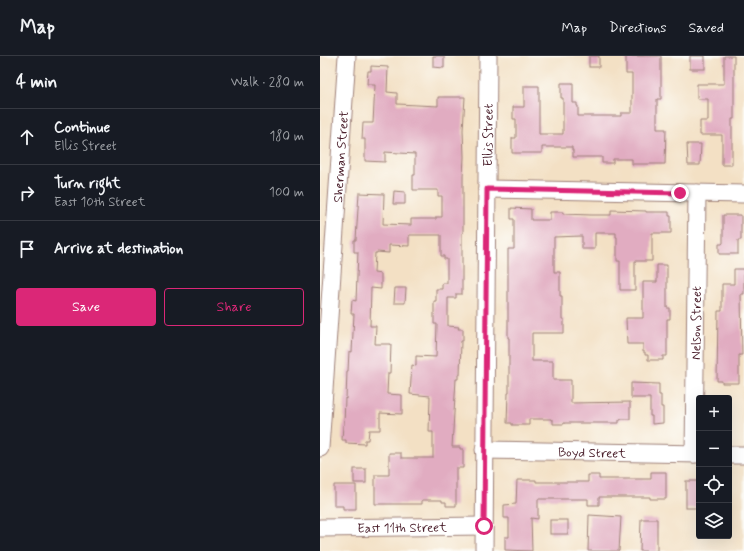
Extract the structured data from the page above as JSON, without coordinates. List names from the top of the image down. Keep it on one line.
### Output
{"streets":{"street":["Ellis Street","Sherman Street","Nelson Street","Boyd Street","East 11th Street"]},"crossings":[["Ellis Street","Boyd Street"],["Ellis Street","East 11th Street"]],"page":{"header":"Map","nav":["Map","Directions","Saved"],"heading":["4 min","Walk · 280 m"],"list":[["Continue","Ellis Street","180 m"],["Turn right","East 10th Street","100 m"],"Arrive at destination"],"buttons":["Save","Share"],"map_buttons":["+","−"]}}
